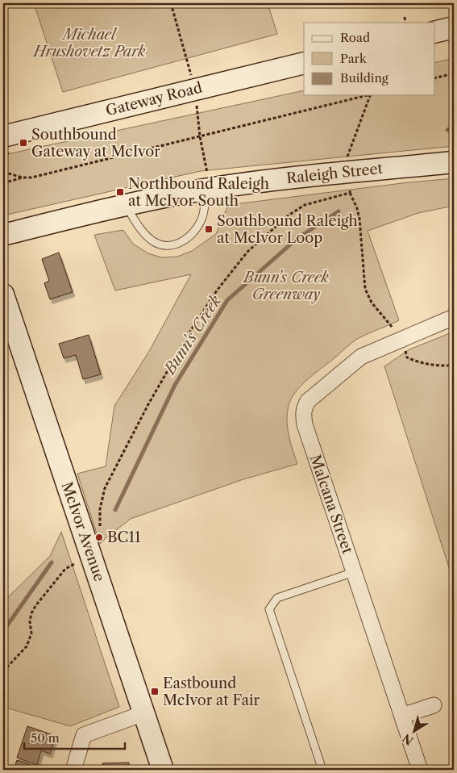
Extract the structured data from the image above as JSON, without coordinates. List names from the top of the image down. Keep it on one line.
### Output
{"streets":{"street":["Gateway Road","Raleigh Street","Malcana Street","McIvor Avenue"]},"water":["Bunn's Creek"],"parks":["Michael Hrushovetz Park","Bunn's Creek Greenway"],"places":{"transit":["Southbound Gateway at McIvor","Northbound Raleigh at McIvor South","Southbound Raleigh at McIvor Loop","Eastbound McIvor at Fair"],"other":["BC11"]},"legend":["Road","Park","Building"],"scale_bar":"50 m","north":"bottom left"}
